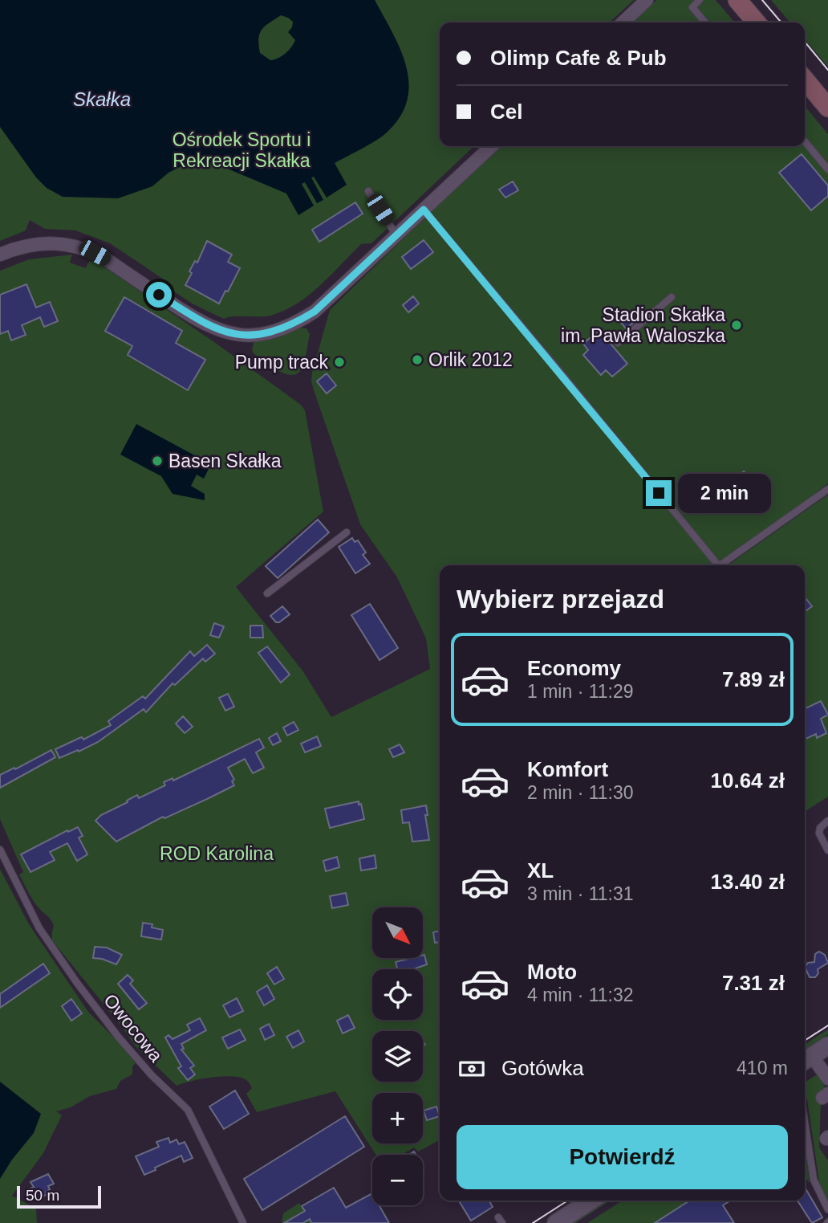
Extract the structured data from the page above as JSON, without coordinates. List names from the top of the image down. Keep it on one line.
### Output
{"streets":{"lane":["Owocowa"]},"water":["Skałka"],"parks":["Ośrodek Sportu i Rekreacji Skałka","ROD Karolina"],"places":["Stadion Skałka im. Pawła Waloszka","Orlik 2012","Pump track","Basen Skałka"],"scale_bar":"50 m","north":"bottom right","page":{"banner":["Olimp Cafe & Pub","Cel"],"bubble":"2 min","heading":"Wybierz przejazd","list":[{"name":"Economy","note":"1 min · 11:29","value":"7.89 zł"},{"name":"Komfort","note":"2 min · 11:30","value":"10.64 zł"},{"name":"XL","note":"3 min · 11:31","value":"13.40 zł"},{"name":"Moto","note":"4 min · 11:32","value":"7.31 zł"}],"map_buttons":["+","−"],"pay":["Gotówka","410 m"],"buttons":"Potwierdź","scale":"50 m"}}
